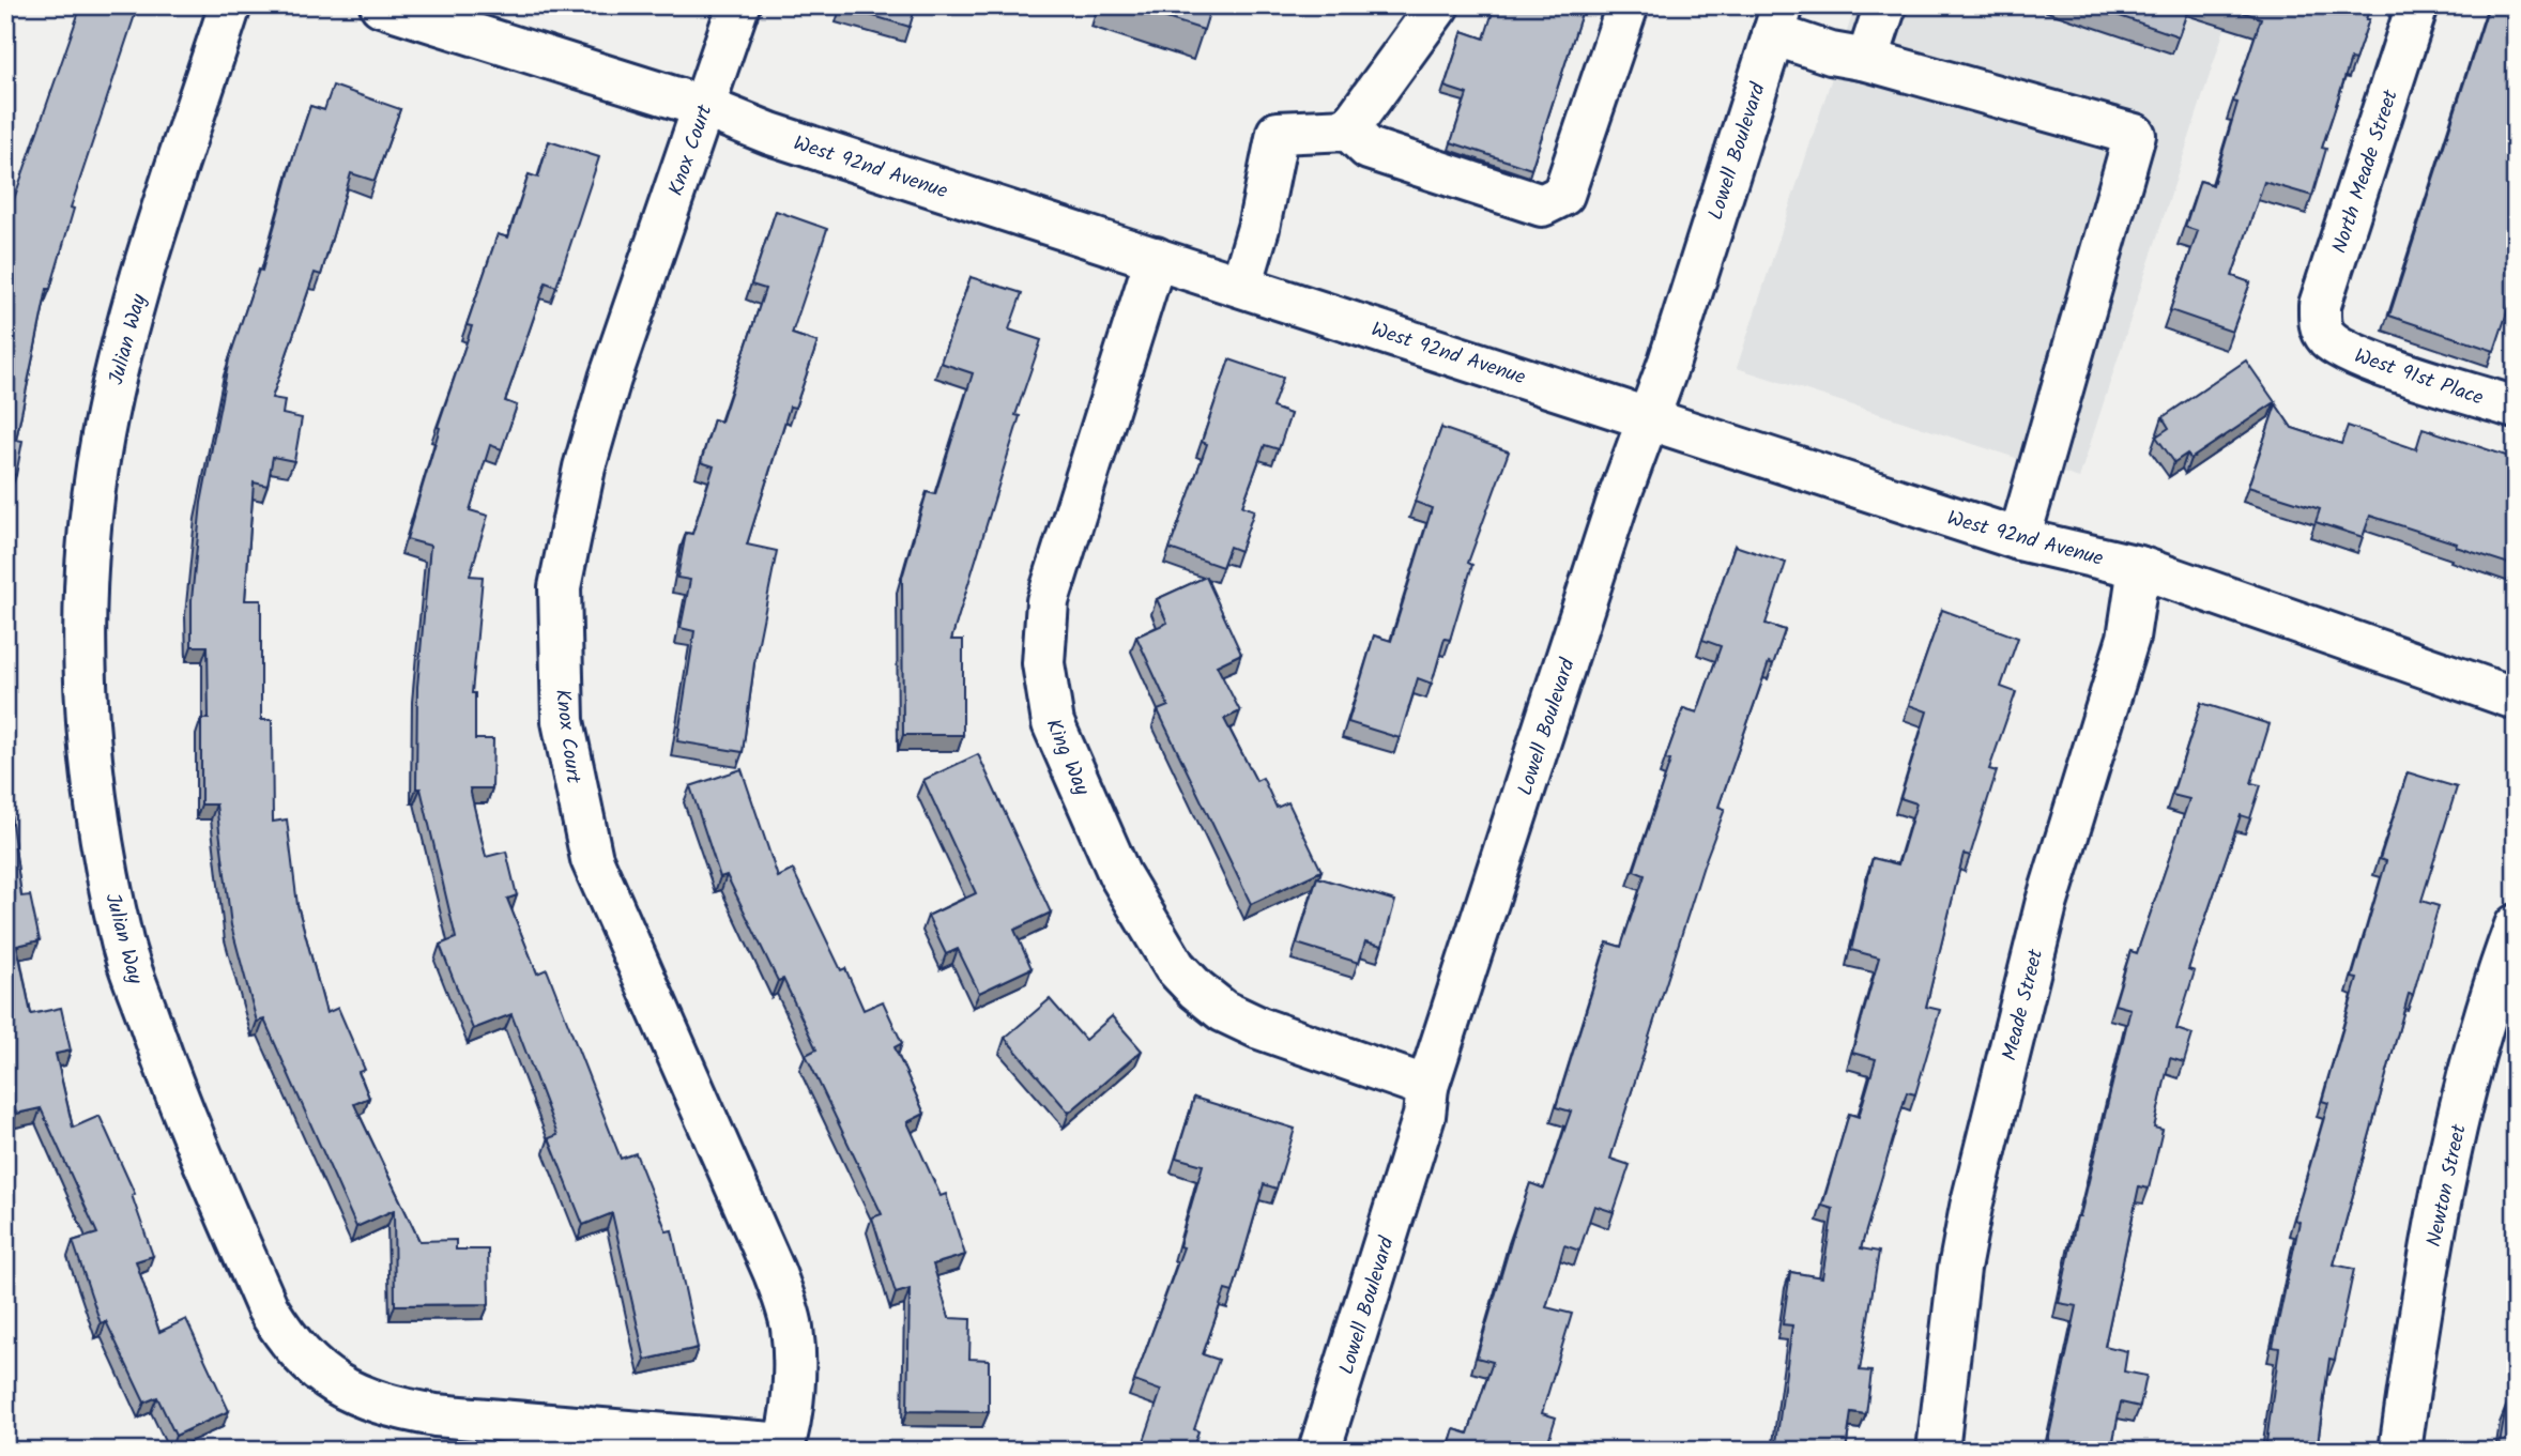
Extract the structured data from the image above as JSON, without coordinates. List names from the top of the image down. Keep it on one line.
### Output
{"streets":{"street":["Knox Court","Lowell Boulevard","West 92nd Avenue","North Meade Street","Julian Way","West 91st Place","King Way","Meade Street","Newton Street"]},"crossings":[["Knox Court","West 92nd Avenue"],["Knox Court","Julian Way"],["Lowell Boulevard","West 92nd Avenue"],["Lowell Boulevard","King Way"],["West 92nd Avenue","King Way"],["West 92nd Avenue","Meade Street"],["North Meade Street","West 91st Place"]]}
